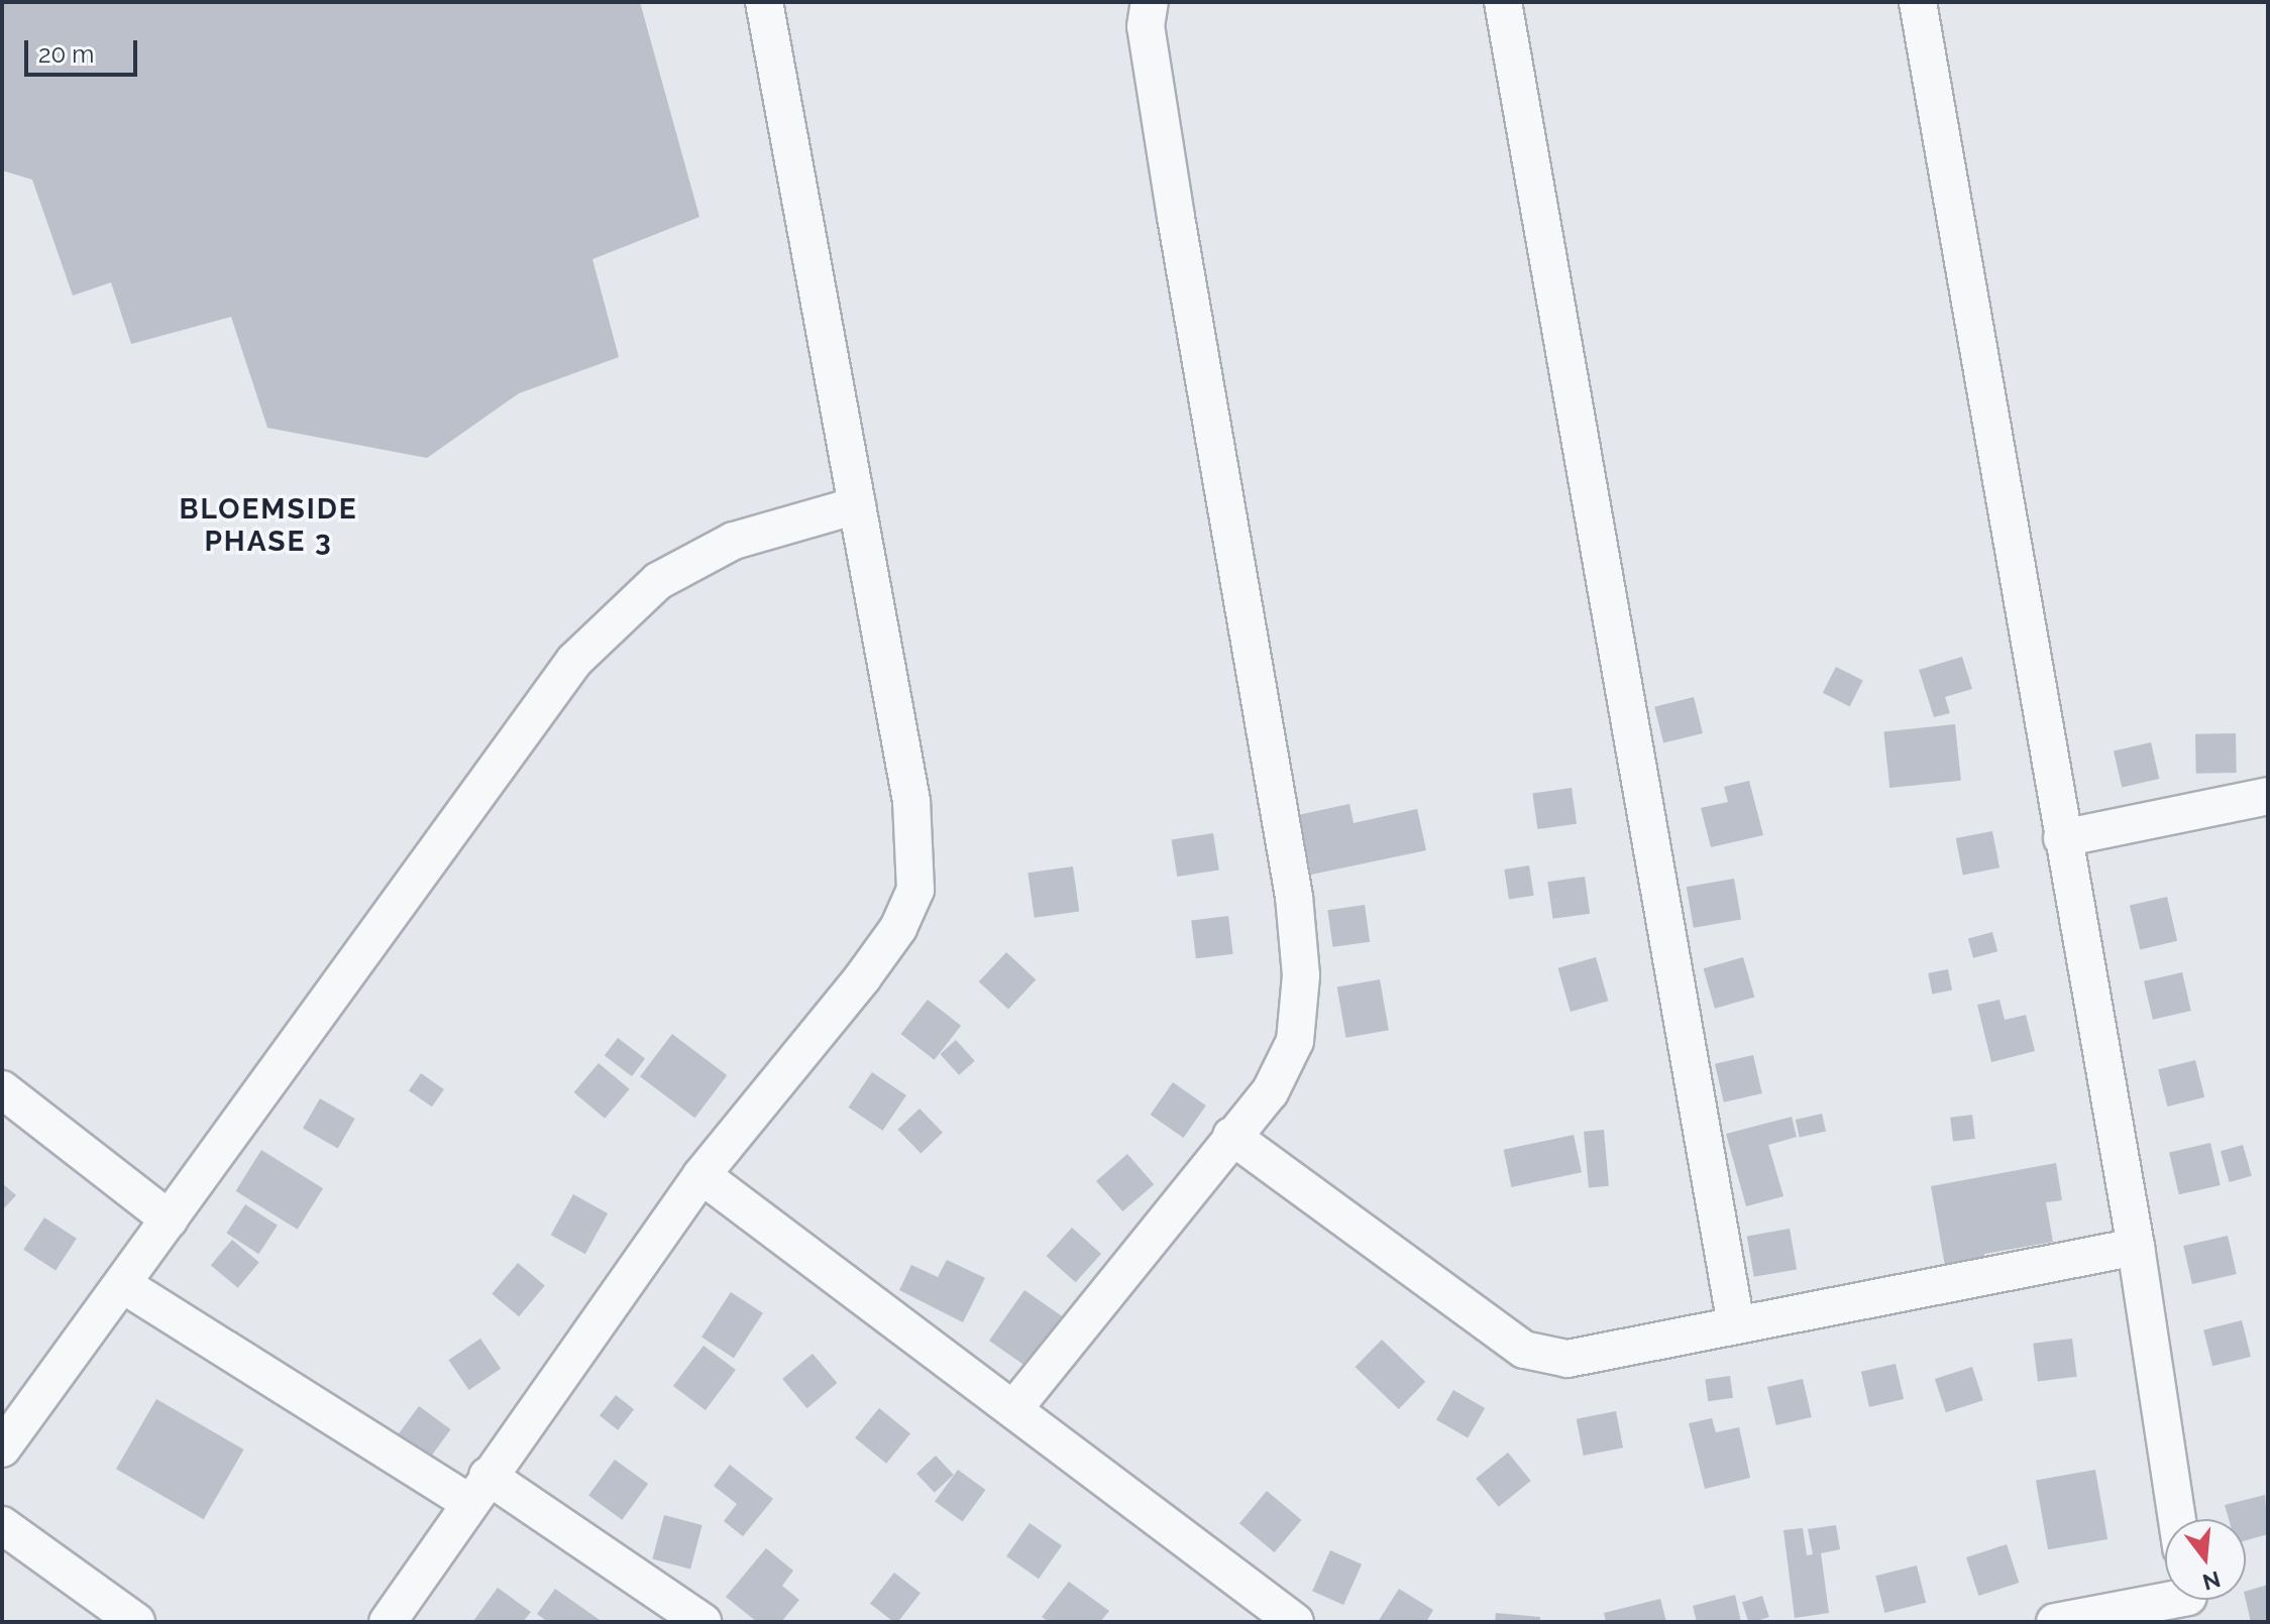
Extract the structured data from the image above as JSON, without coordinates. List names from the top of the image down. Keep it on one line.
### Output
{"districts":["BLOEMSIDE PHASE 3"],"scale_bar":"20 m","north":"bottom"}
